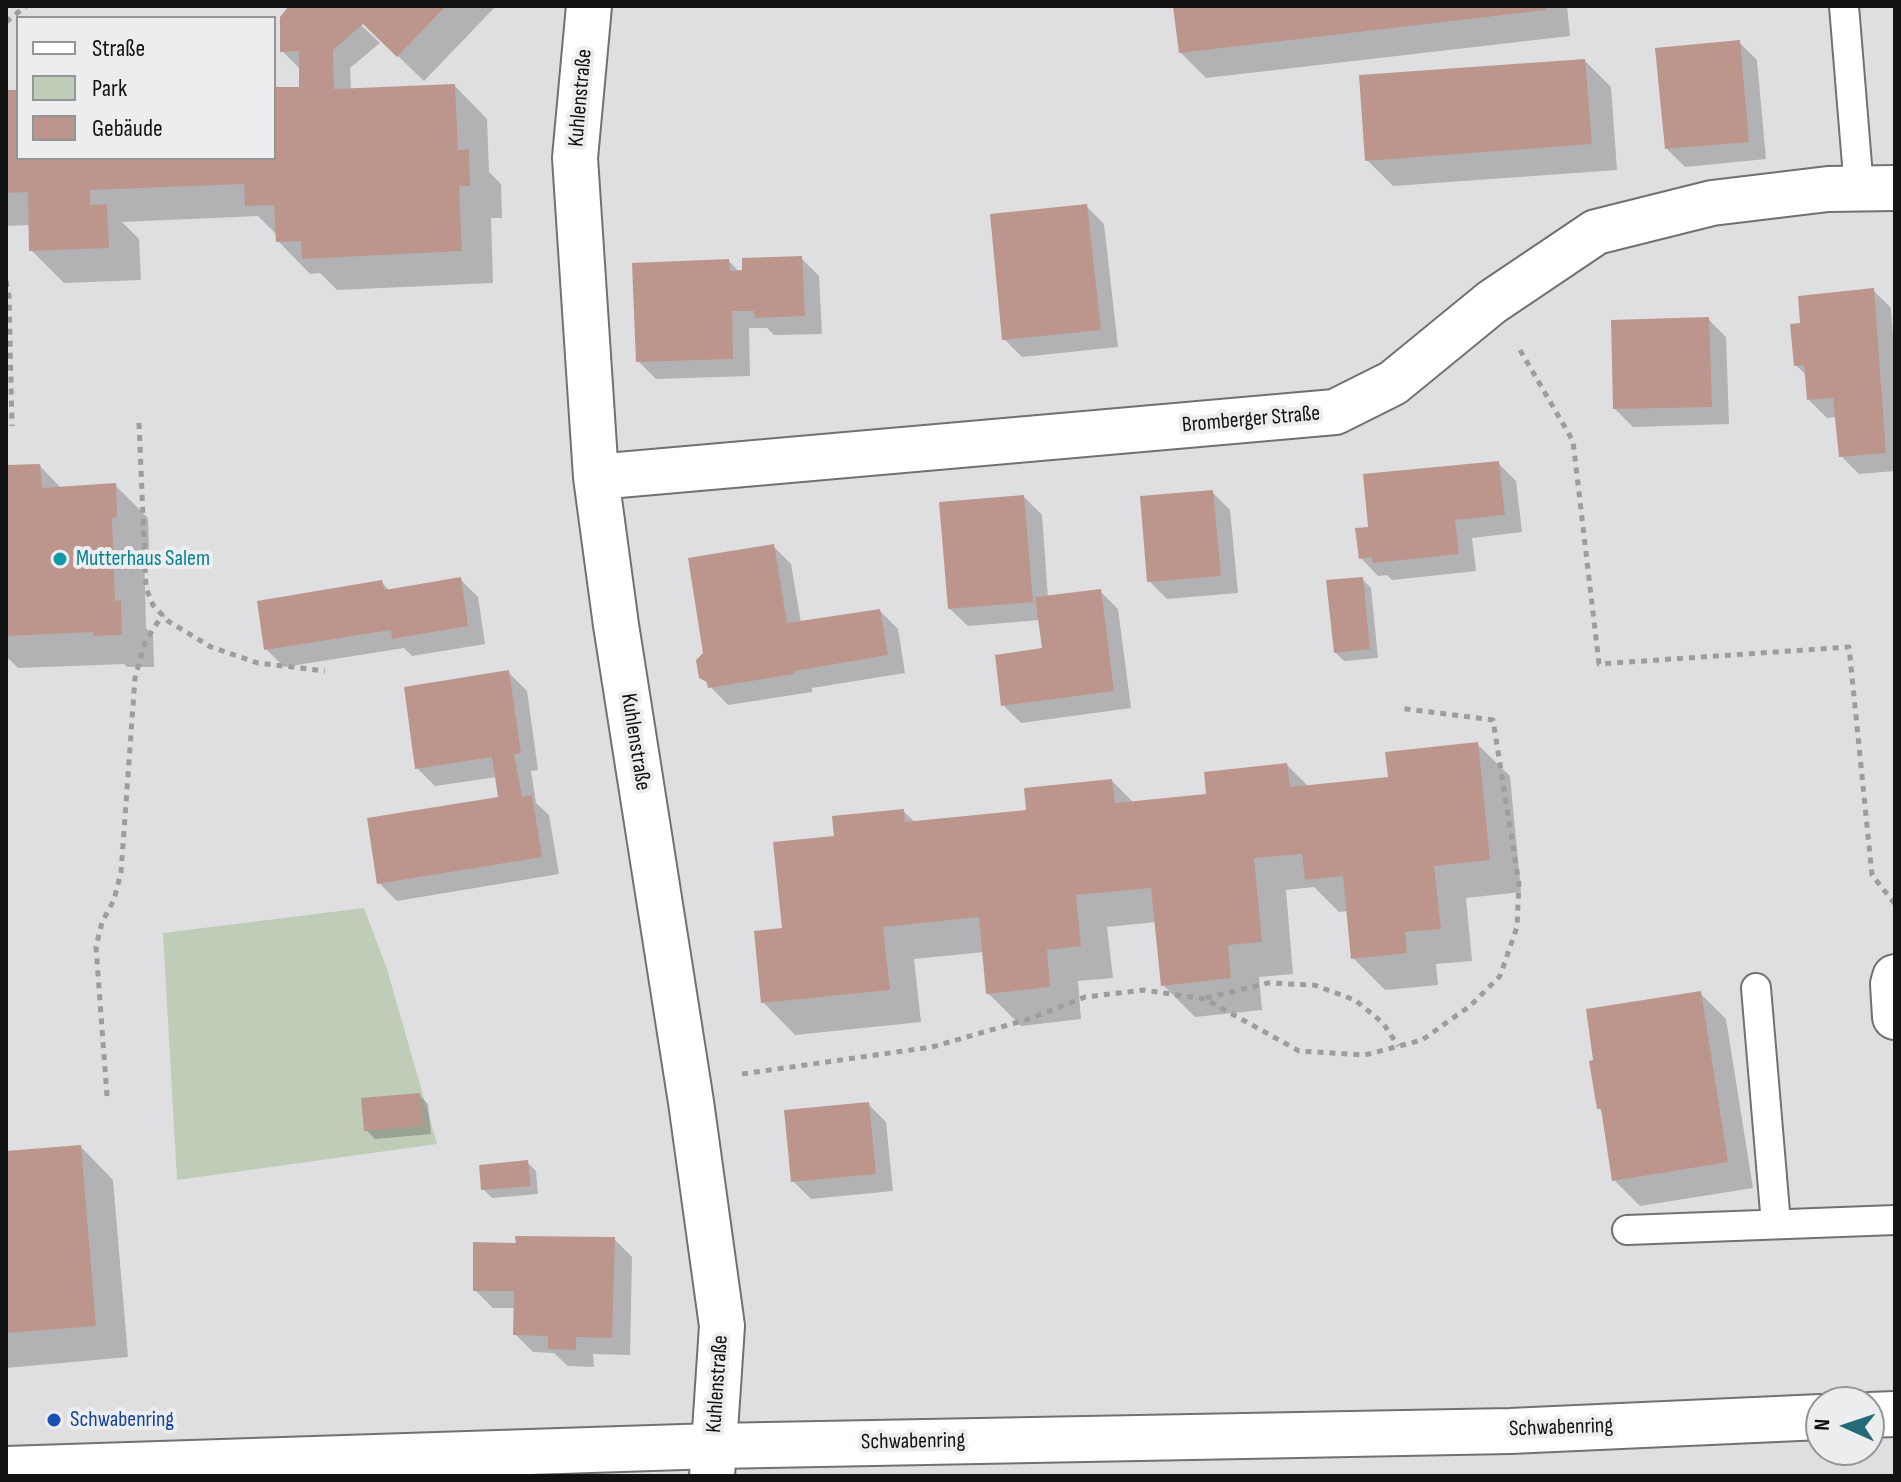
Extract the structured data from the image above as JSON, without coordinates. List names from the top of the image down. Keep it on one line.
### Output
{"streets":{"street":["Kuhlenstraße","Bromberger Straße","Schwabenring"]},"crossings":[["Kuhlenstraße","Bromberger Straße"],["Kuhlenstraße","Schwabenring"]],"places":["Mutterhaus Salem","Schwabenring"],"legend":["Straße","Park","Gebäude"],"north":"left"}
